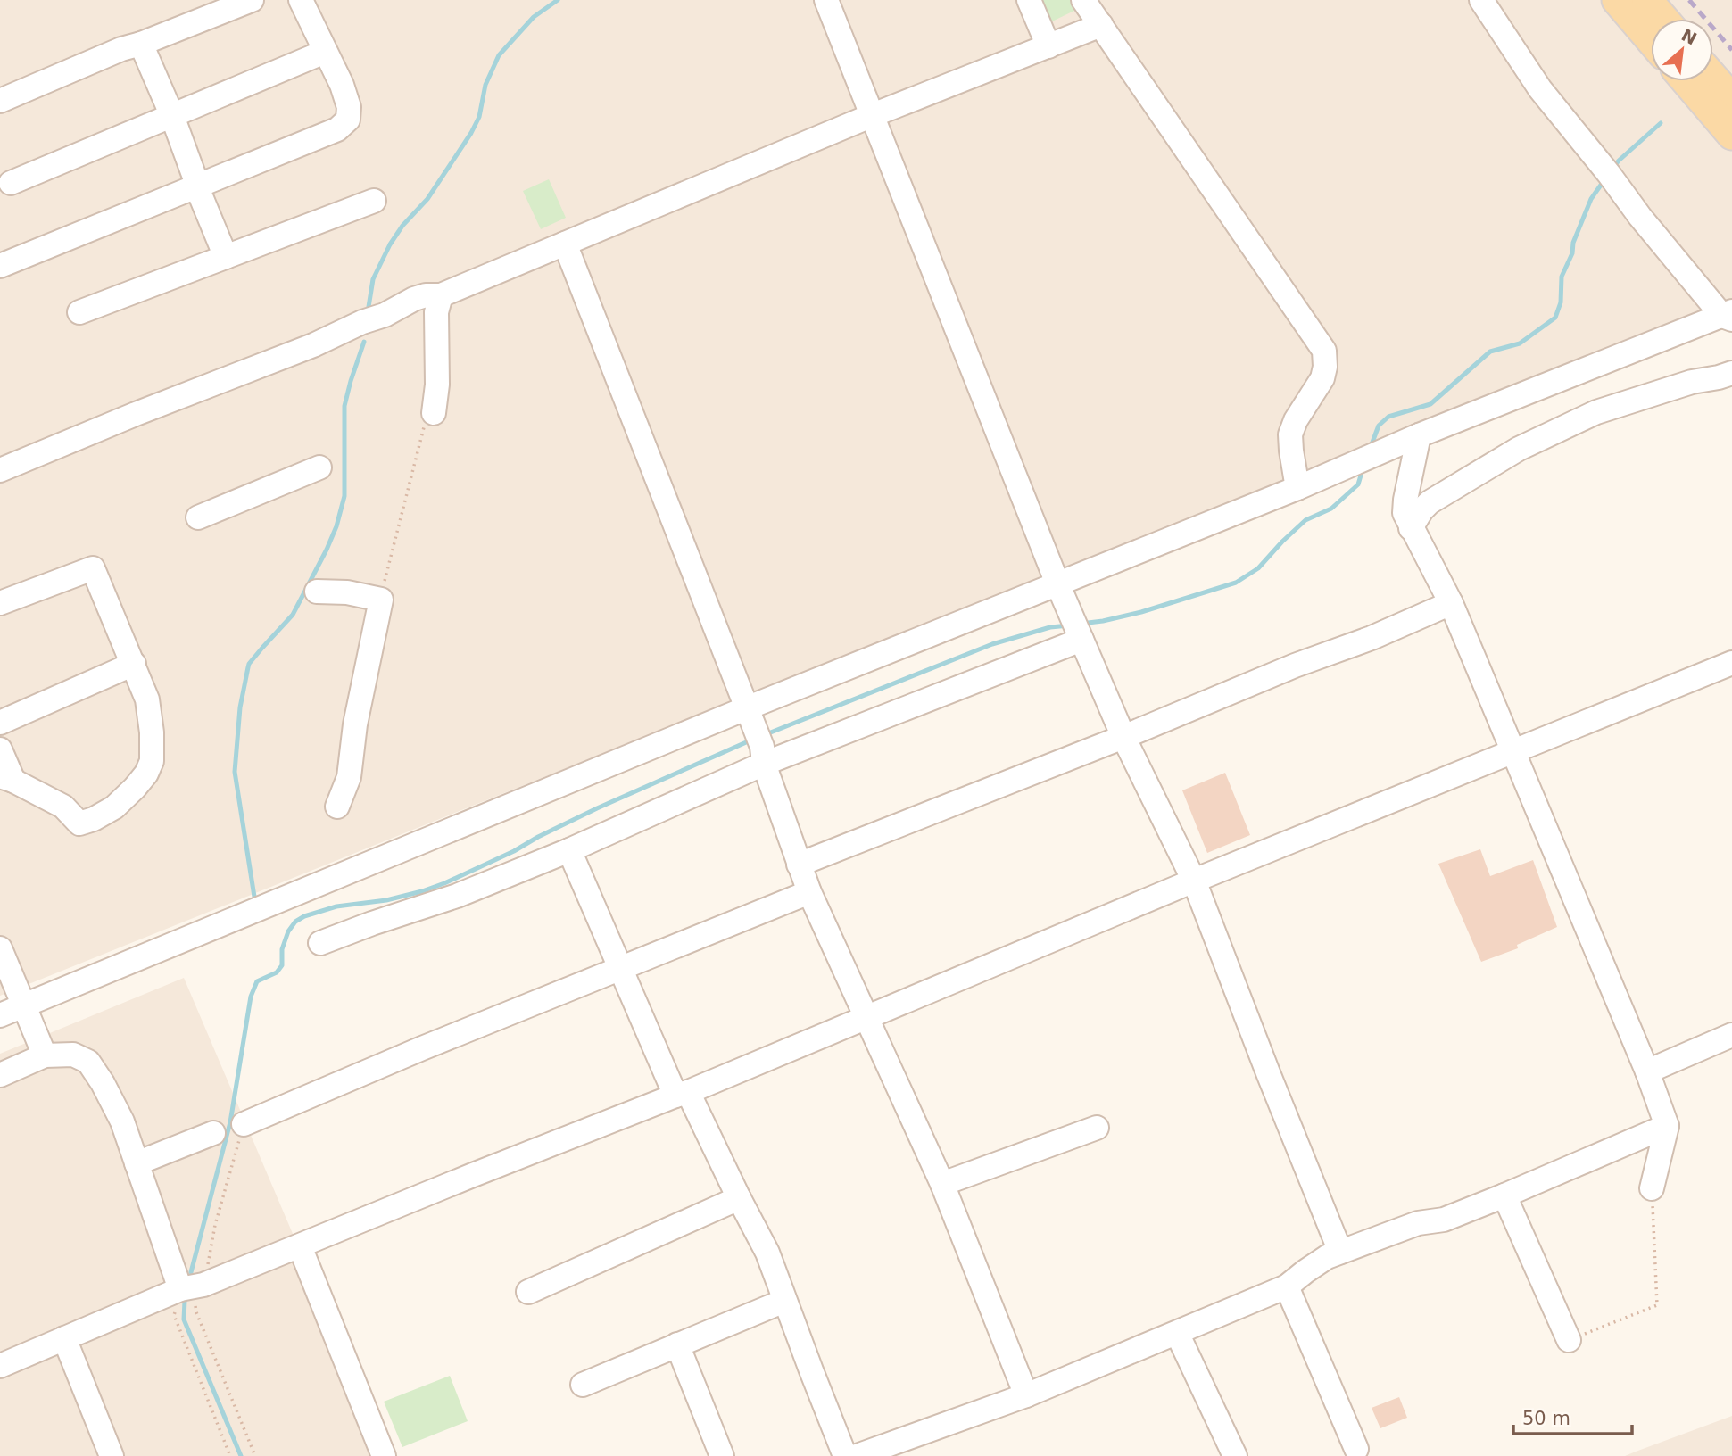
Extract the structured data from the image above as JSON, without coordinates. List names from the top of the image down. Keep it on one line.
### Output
{"scale_bar":"50 m","north":"top right"}
